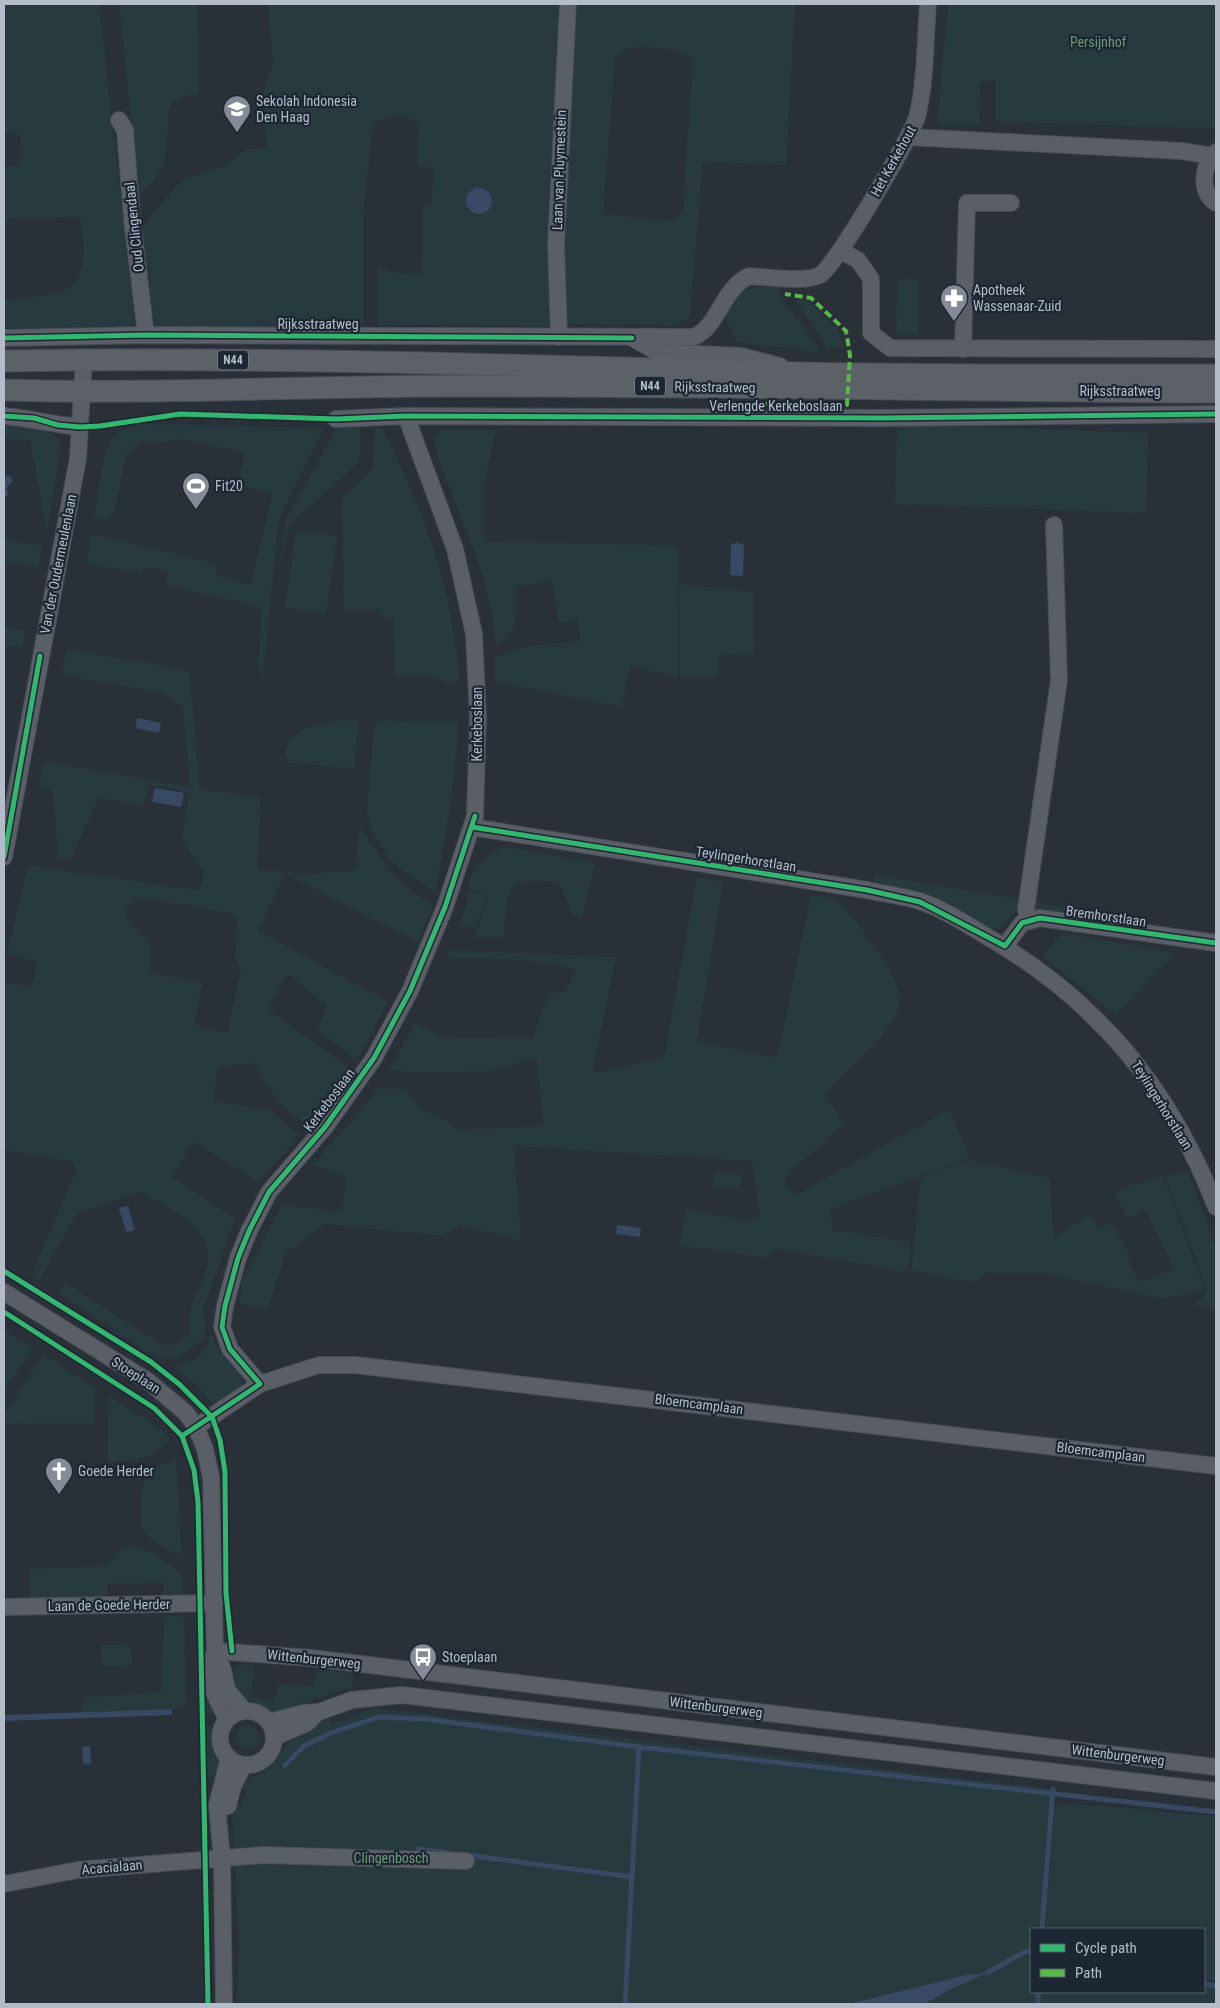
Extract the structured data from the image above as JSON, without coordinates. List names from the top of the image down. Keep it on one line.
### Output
{"streets":{"main road":["Rijksstraatweg","N44"],"street":["Het Kerkehout","Laan van Pluymestein","Oud Clingendaal","Verlengde Kerkeboslaan","Van der Oudermeulenlaan","Kerkeboslaan","Teylingerhorstlaan","Bremhorstlaan","Stoeplaan","Bloemcamplaan","Laan de Goede Herder","Wittenburgerweg","Acacialaan"]},"crossings":[["Het Kerkehout","Rijksstraatweg"],["Laan van Pluymestein","Rijksstraatweg"],["Oud Clingendaal","Rijksstraatweg"],["Rijksstraatweg","Van der Oudermeulenlaan"],["Verlengde Kerkeboslaan","Kerkeboslaan"],["Kerkeboslaan","Teylingerhorstlaan"],["Kerkeboslaan","Bloemcamplaan"],["Stoeplaan","Bloemcamplaan"],["Stoeplaan","Laan de Goede Herder"],["Stoeplaan","Wittenburgerweg"]],"parks":["Persijnhof","Clingenbosch"],"places":{"school or university":["Sekolah Indonesia Den Haag"],"pharmacy":["Apotheek Wassenaar-Zuid"],"sports":["Fit20"],"church":["Goede Herder"],"bus stop":["Stoeplaan"]},"legend":["Cycle path","Path"]}
